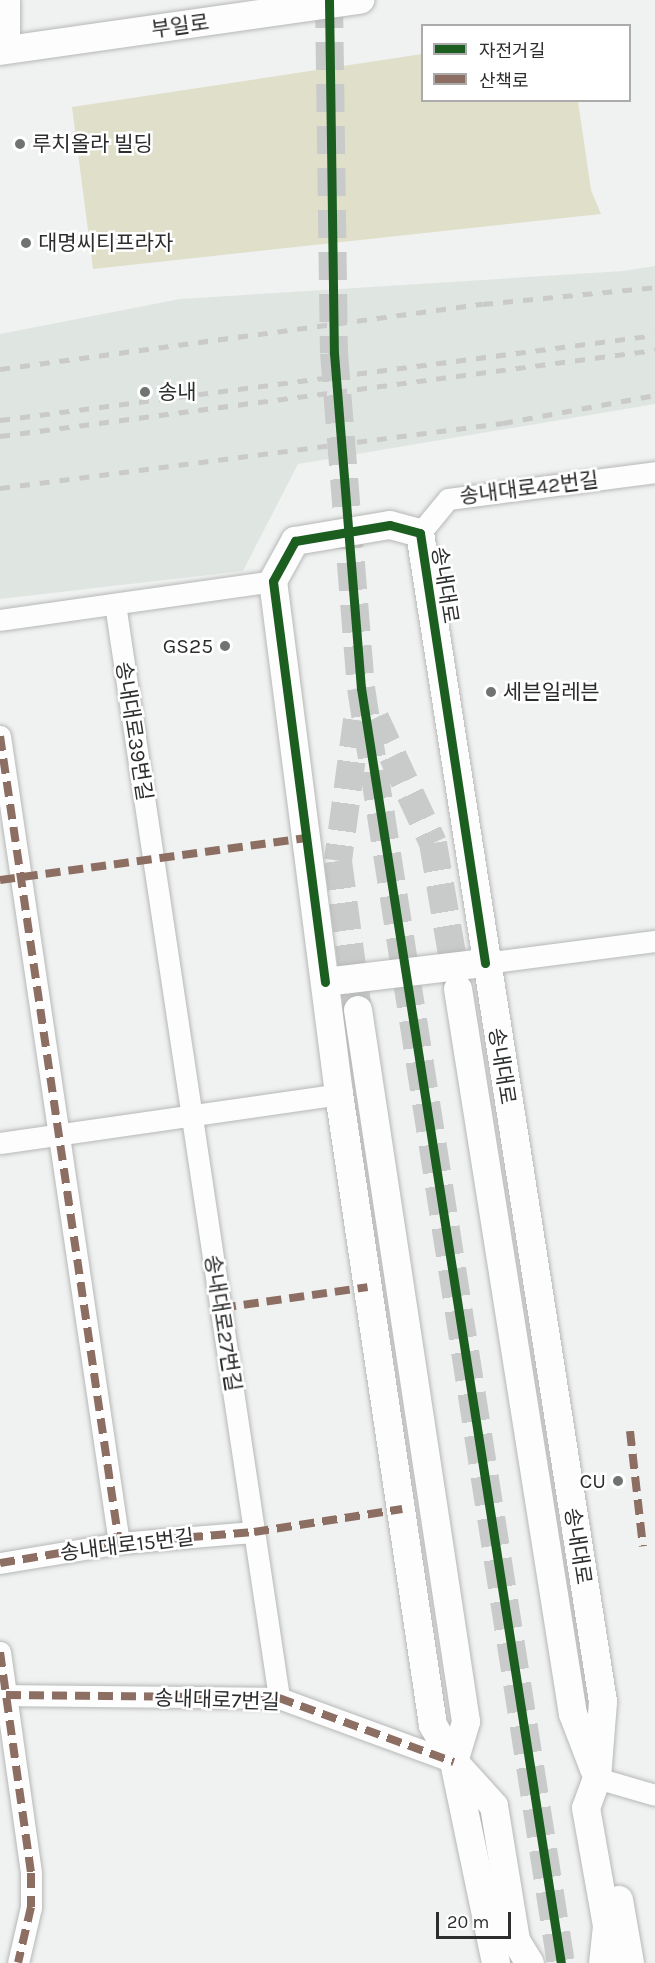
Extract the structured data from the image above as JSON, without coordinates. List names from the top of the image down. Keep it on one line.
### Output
{"streets":{"street":["부일로","송내대로42번길","송내대로","송내대로39번길","송내대로27번길","송내대로15번길","송내대로7번길"]},"crossings":[["송내대로42번길","송내대로"],["송내대로39번길","송내대로27번길"],["송내대로27번길","송내대로15번길"],["송내대로27번길","송내대로7번길"]],"places":["루치올라 빌딩","대명씨티프라자","송내","GS25","세븐일레븐","CU"],"legend":["자전거길","산책로"],"scale_bar":"20 m"}
